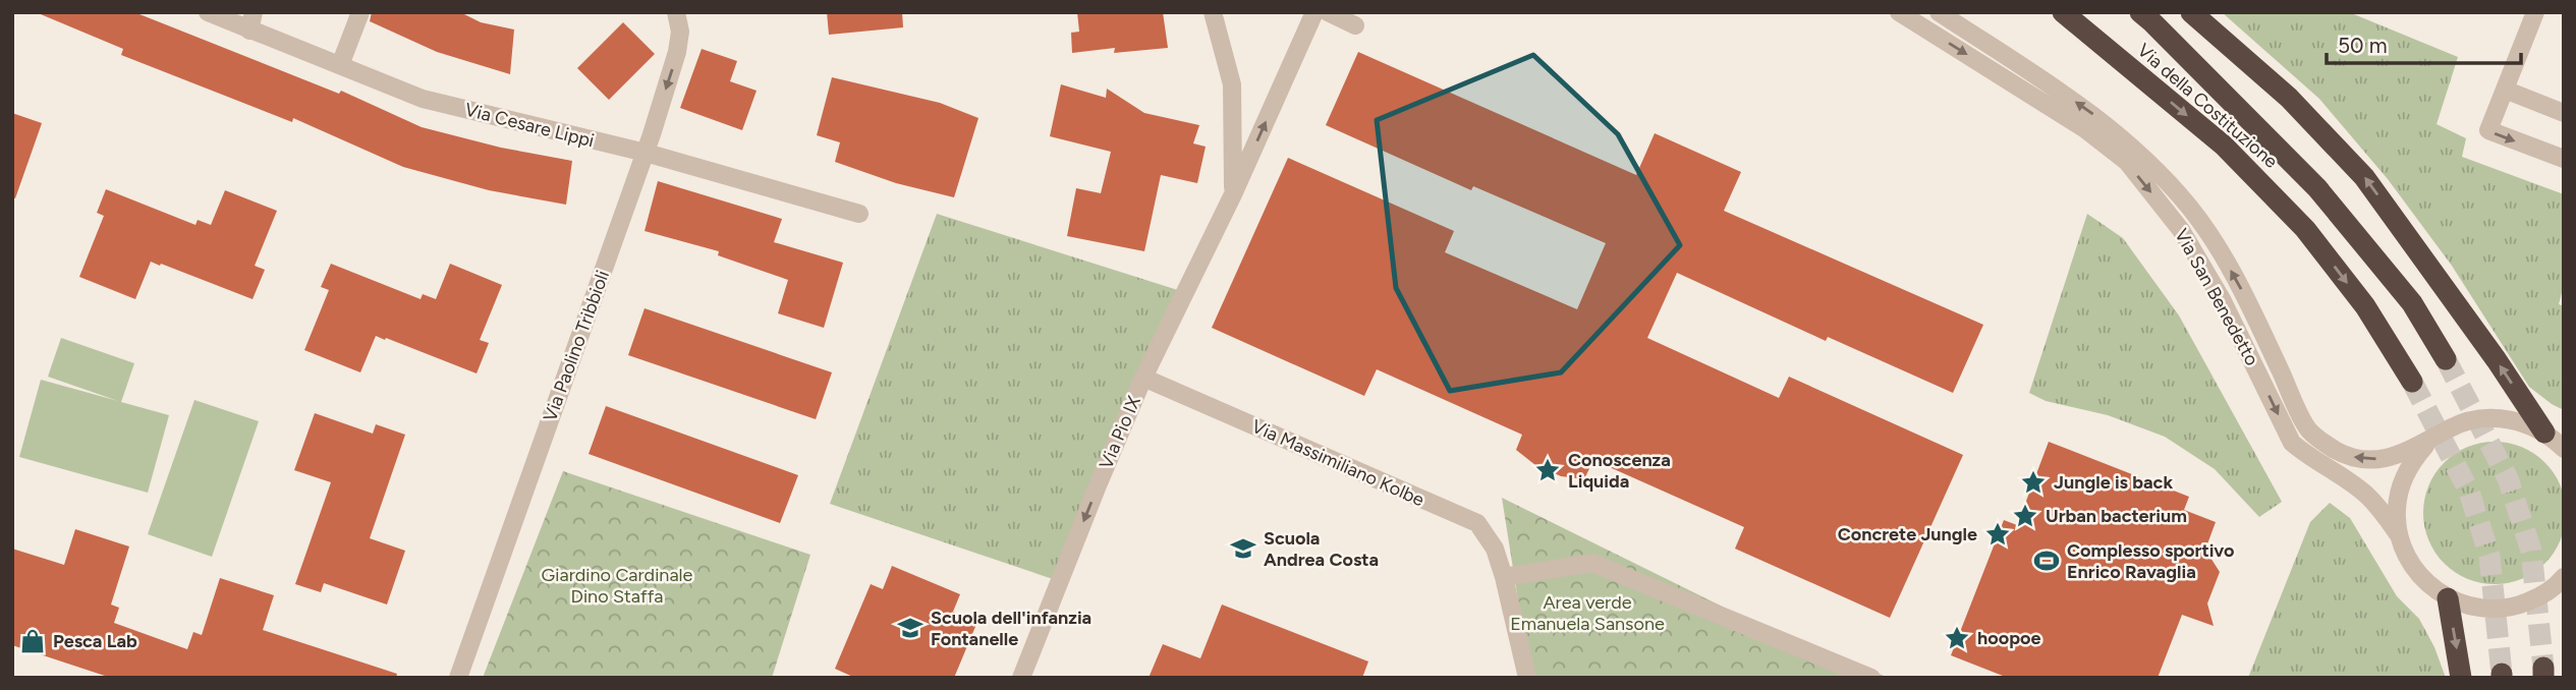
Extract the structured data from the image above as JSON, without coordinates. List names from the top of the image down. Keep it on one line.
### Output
{"streets":{"highway":["Via della Costituzione"],"street":["Via Cesare Lippi","Via San Benedetto","Via Paolino Tribbioli","Via Pio IX","Via Massimiliano Kolbe"]},"crossings":[["Via Cesare Lippi","Via Paolino Tribbioli"],["Via Pio IX","Via Massimiliano Kolbe"]],"parks":["Giardino Cardinale Dino Staffa","Area verde Emanuela Sansone"],"places":{"place":["Conoscenza Liquida","Jungle is back","Urban bacterium","Concrete Jungle","hoopoe"],"school or university":["Scuola Andrea Costa","Scuola dell'infanzia Fontanelle"],"sports":["Complesso sportivo Enrico Ravaglia"],"shop":["Pesca Lab"]},"scale_bar":"50 m"}
